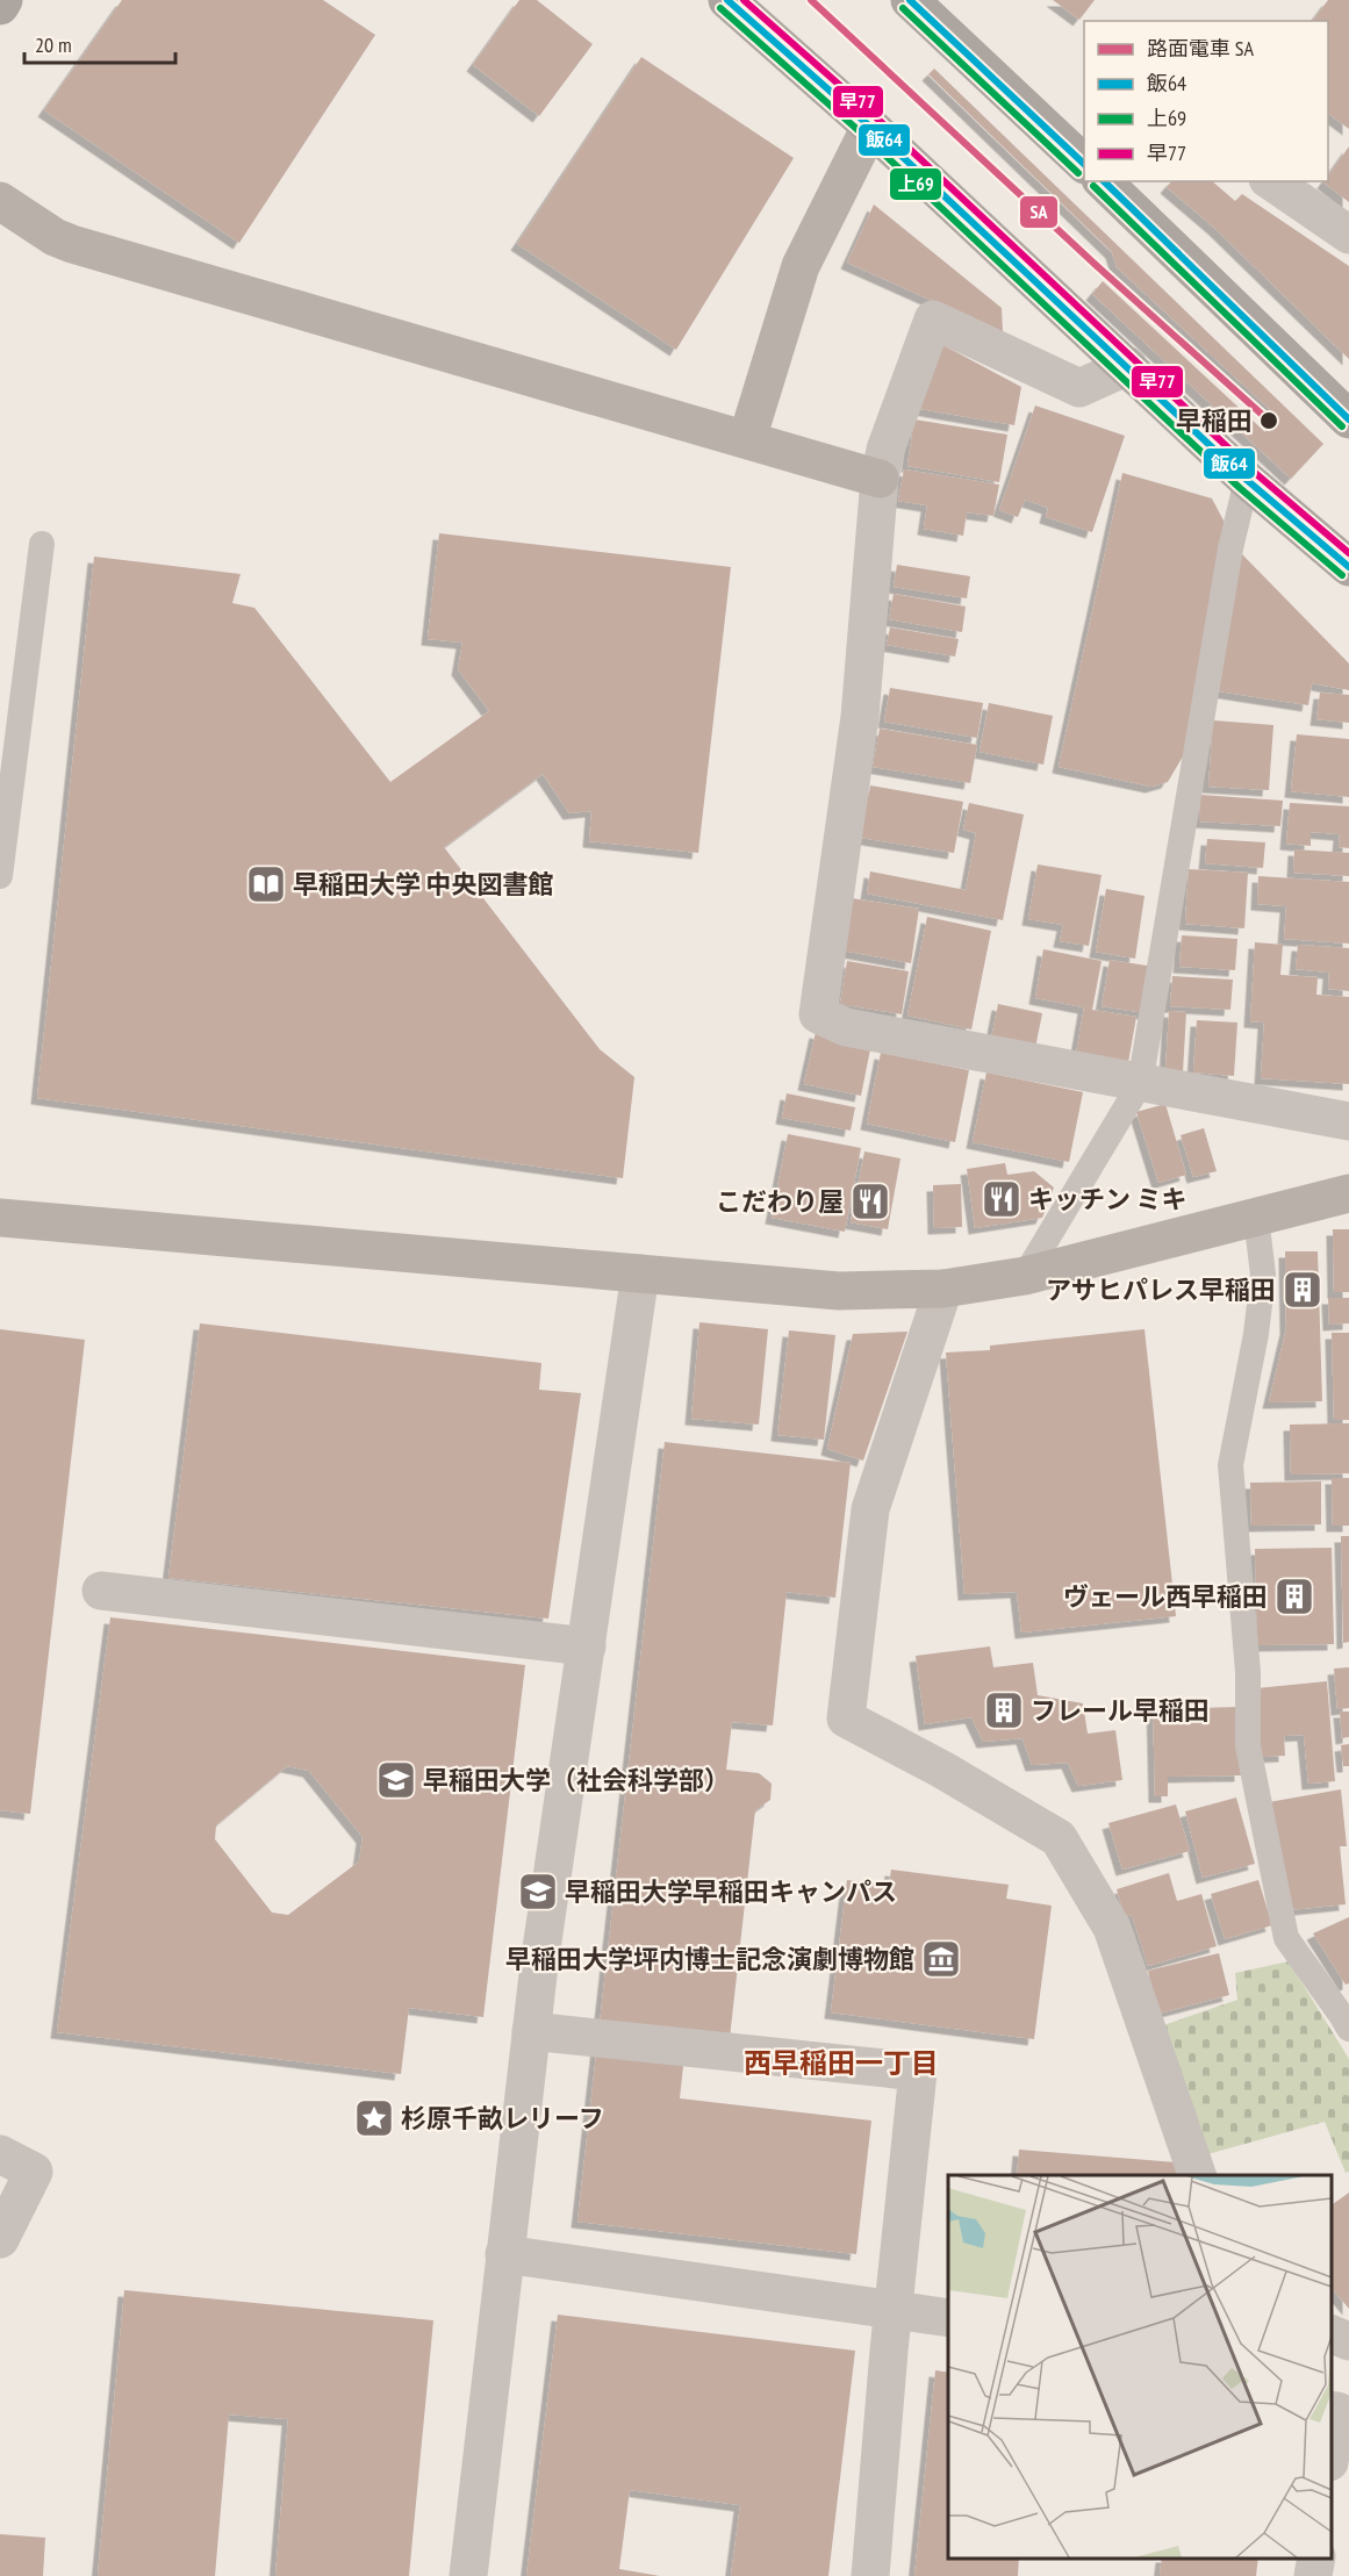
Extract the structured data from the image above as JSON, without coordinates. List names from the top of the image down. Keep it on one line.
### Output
{"districts":["西早稲田一丁目"],"places":{"other":["早稲田"],"library":["早稲田大学 中央図書館"],"restaurant":["キッチン ミキ","こだわり屋"],"building":["アサヒパレス早稲田","ヴェール西早稲田","フレール早稲田"],"school or university":["早稲田大学（社会科学部）","早稲田大学早稲田キャンパス"],"museum":["早稲田大学坪内博士記念演劇博物館"],"place":["杉原千畝レリーフ"]},"lines":["tram line SA","transit line 飯64","transit line 早77","transit line 上69"],"legend":["路面電車 SA","飯64","上69","早77"],"scale_bar":"20 m"}
